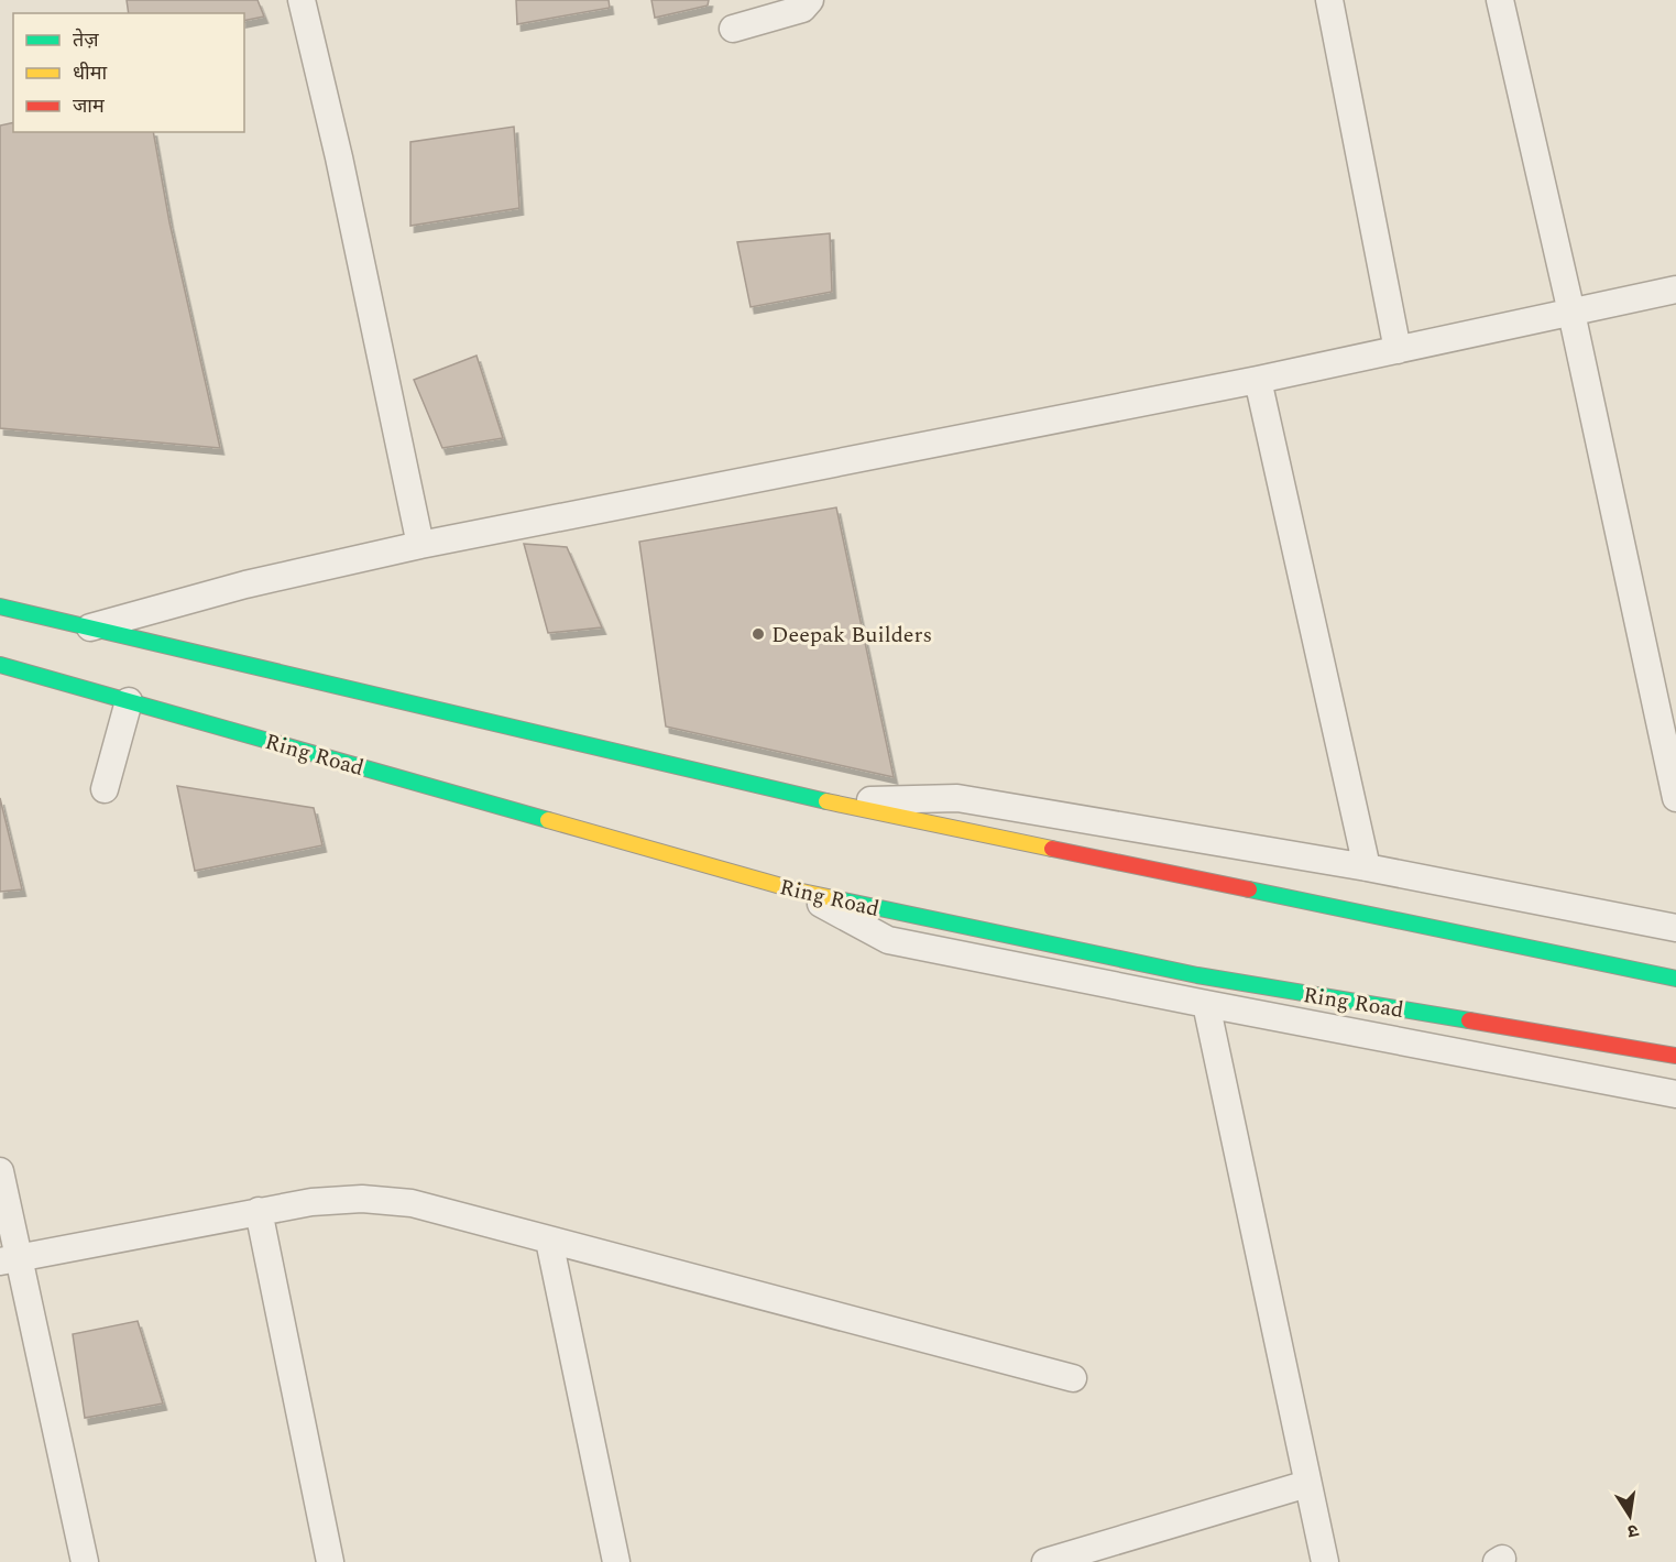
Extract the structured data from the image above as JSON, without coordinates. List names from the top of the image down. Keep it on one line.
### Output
{"streets":{"street":["Ring Road"]},"places":["Deepak Builders"],"legend":["तेज़","धीमा","जाम"],"north":"bottom"}
